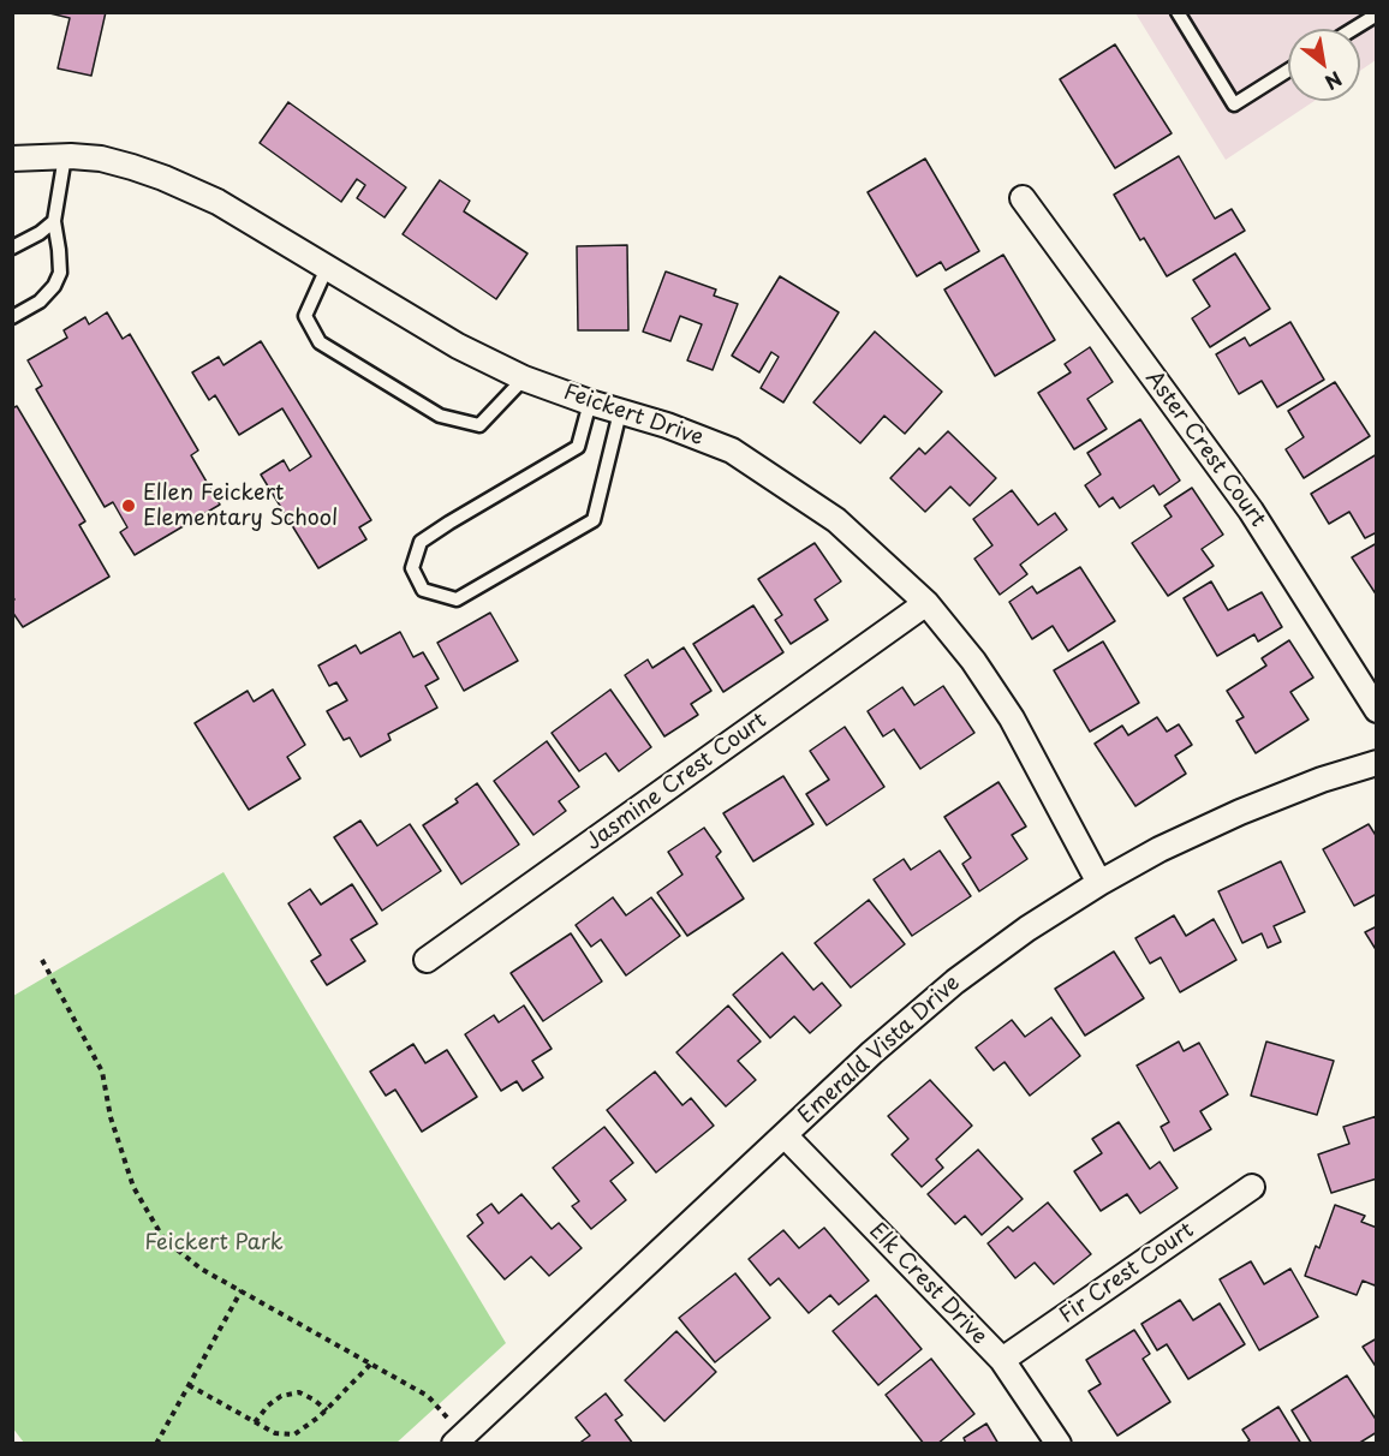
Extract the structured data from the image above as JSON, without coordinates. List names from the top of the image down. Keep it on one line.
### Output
{"streets":{"street":["Feickert Drive","Aster Crest Court","Jasmine Crest Court","Emerald Vista Drive","Fir Crest Court","Elk Crest Drive"]},"crossings":[["Feickert Drive","Jasmine Crest Court"],["Feickert Drive","Emerald Vista Drive"],["Emerald Vista Drive","Elk Crest Drive"],["Fir Crest Court","Elk Crest Drive"]],"parks":["Feickert Park"],"places":["Ellen Feickert Elementary School"],"north":"bottom right"}
